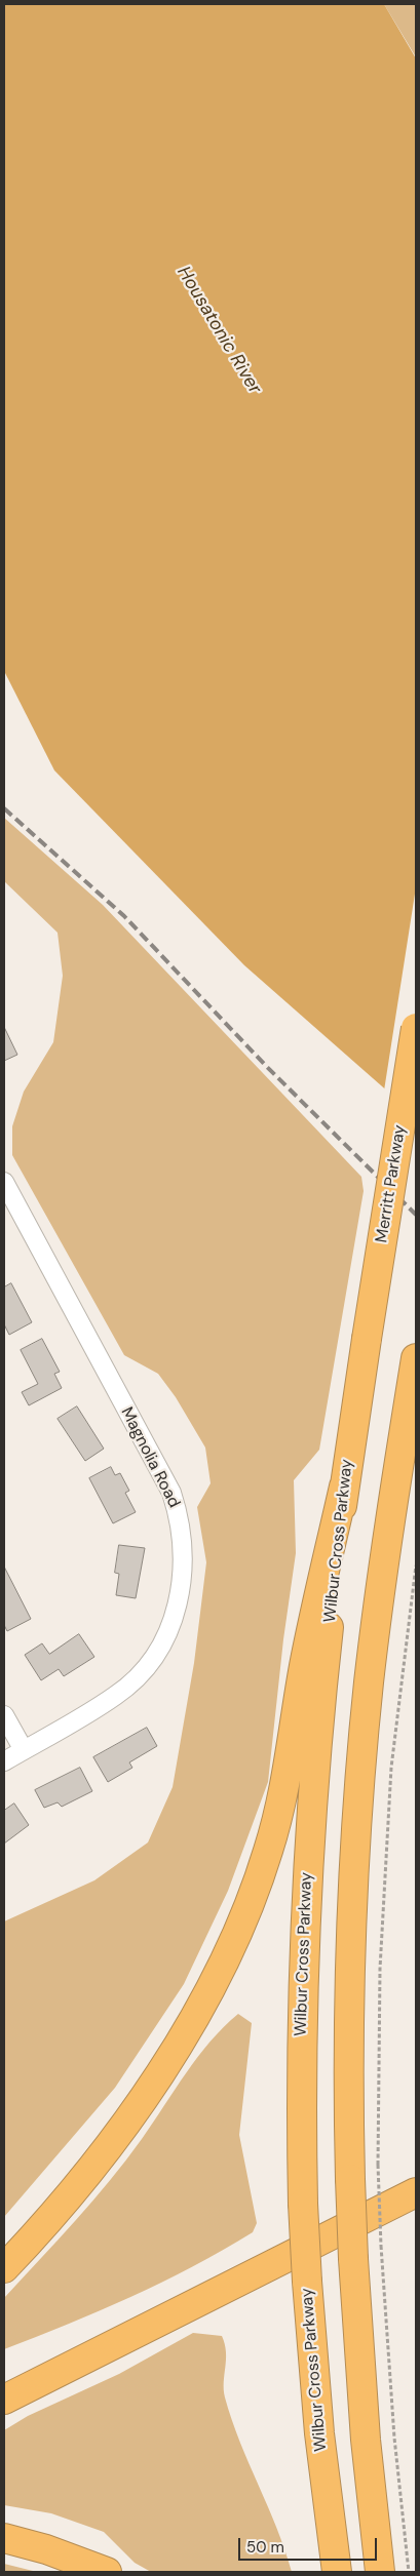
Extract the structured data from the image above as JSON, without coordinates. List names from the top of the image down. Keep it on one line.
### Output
{"streets":{"highway":["Merritt Parkway","Wilbur Cross Parkway"],"street":["Magnolia Road"]},"crossings":[["Merritt Parkway","Wilbur Cross Parkway"]],"water":["Housatonic River"],"scale_bar":"50 m"}
